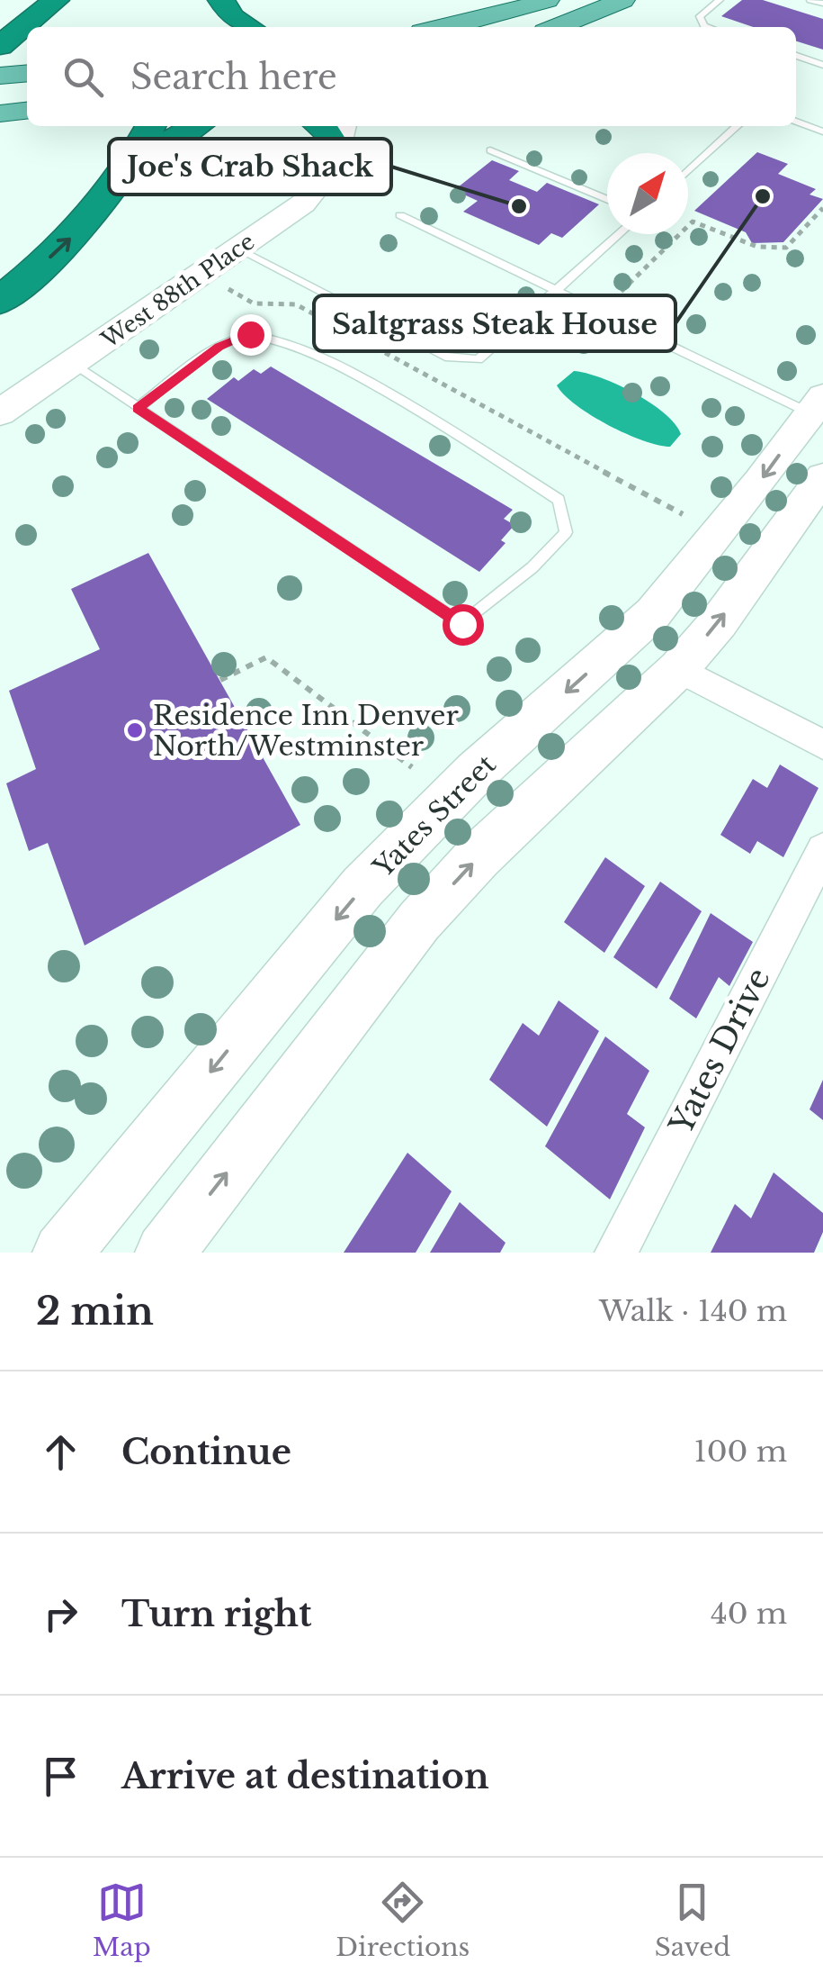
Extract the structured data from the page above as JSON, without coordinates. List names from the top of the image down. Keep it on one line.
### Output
{"streets":{"street":["West 88th Place","Yates Street","Yates Drive"]},"places":["Saltgrass Steak House","Joe's Crab Shack","Residence Inn Denver North/Westminster"],"north":"top right","page":{"search":"Search here","heading":["2 min","Walk · 140 m"],"list":[["Continue","100 m"],["Turn right","40 m"],"Arrive at destination"],"nav":["Map","Directions","Saved"]}}
